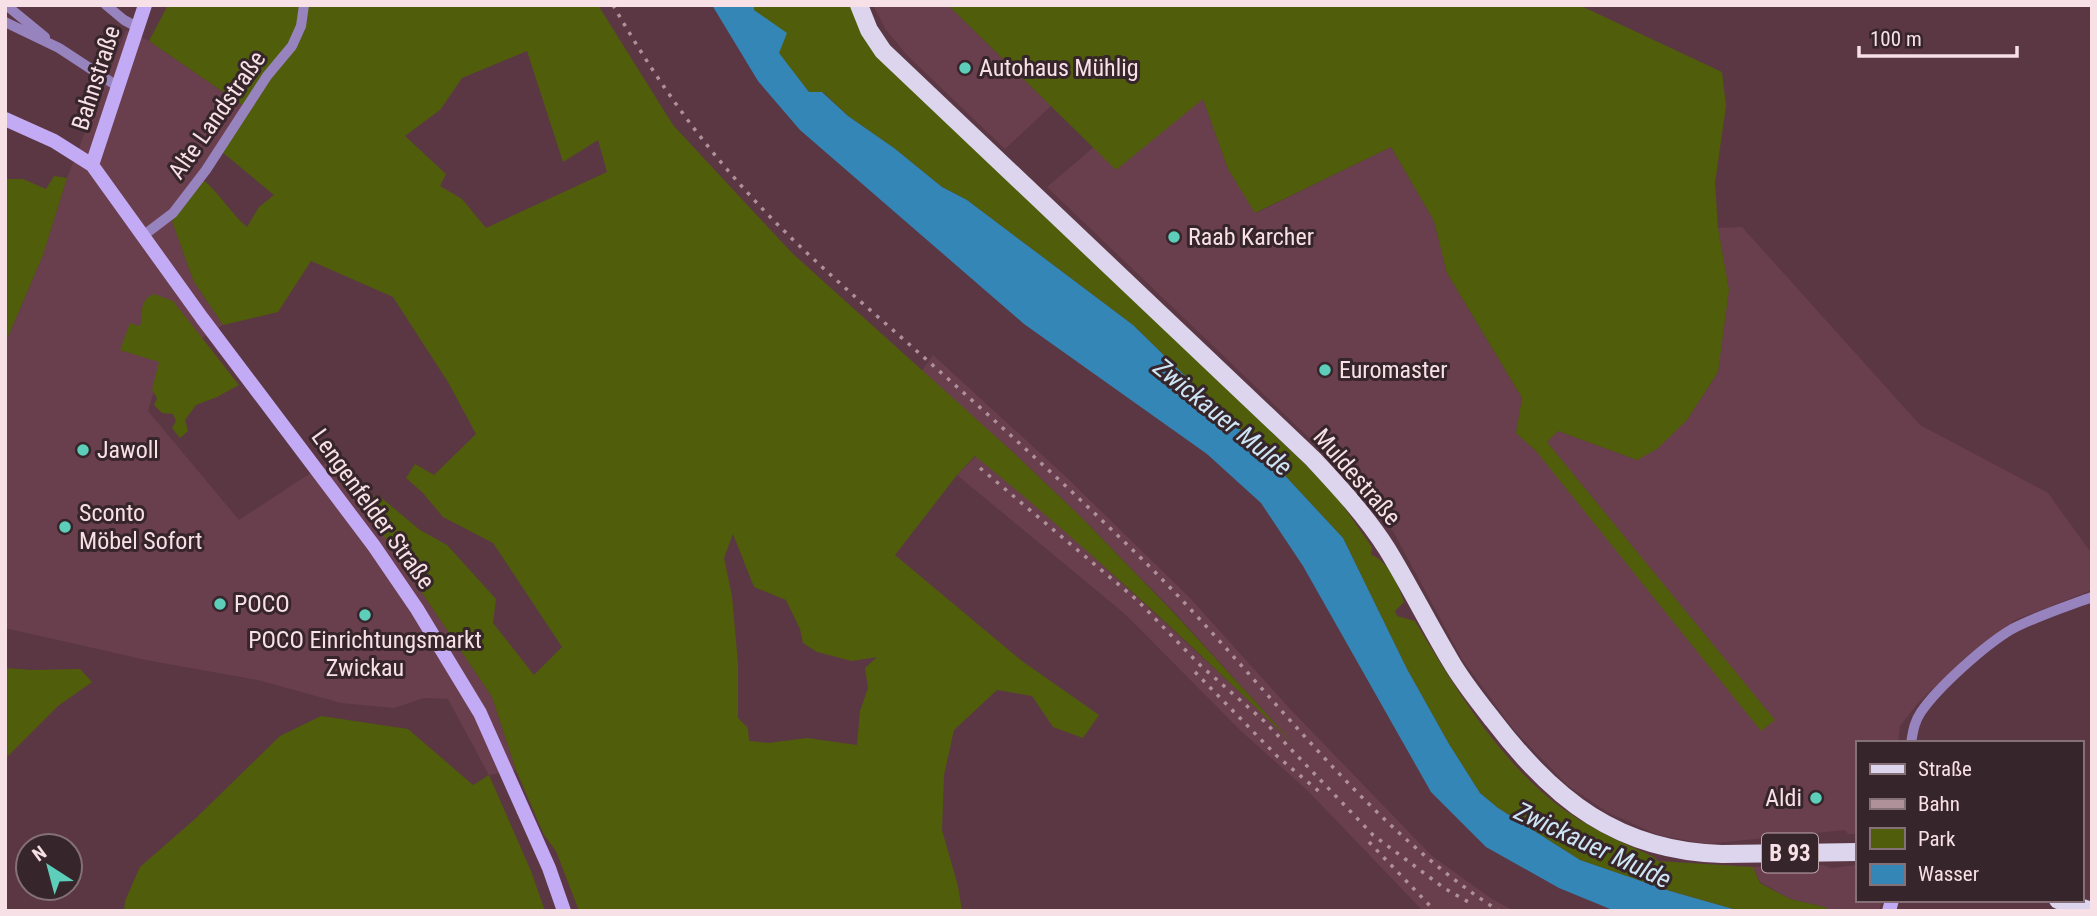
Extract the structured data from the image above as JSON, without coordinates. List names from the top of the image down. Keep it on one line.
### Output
{"streets":{"main road":["Bahnstraße","Muldestraße","Lengenfelder Straße","B 93"],"street":["Alte Landstraße"]},"crossings":[["Bahnstraße","Lengenfelder Straße"],["Alte Landstraße","Lengenfelder Straße"]],"water":["Zwickauer Mulde"],"places":["Autohaus Mühlig","Raab Karcher","Euromaster","Jawoll","Sconto Möbel Sofort","POCO","POCO Einrichtungsmarkt Zwickau","Aldi"],"legend":["Straße","Bahn","Park","Wasser"],"scale_bar":"100 m","north":"top left"}
